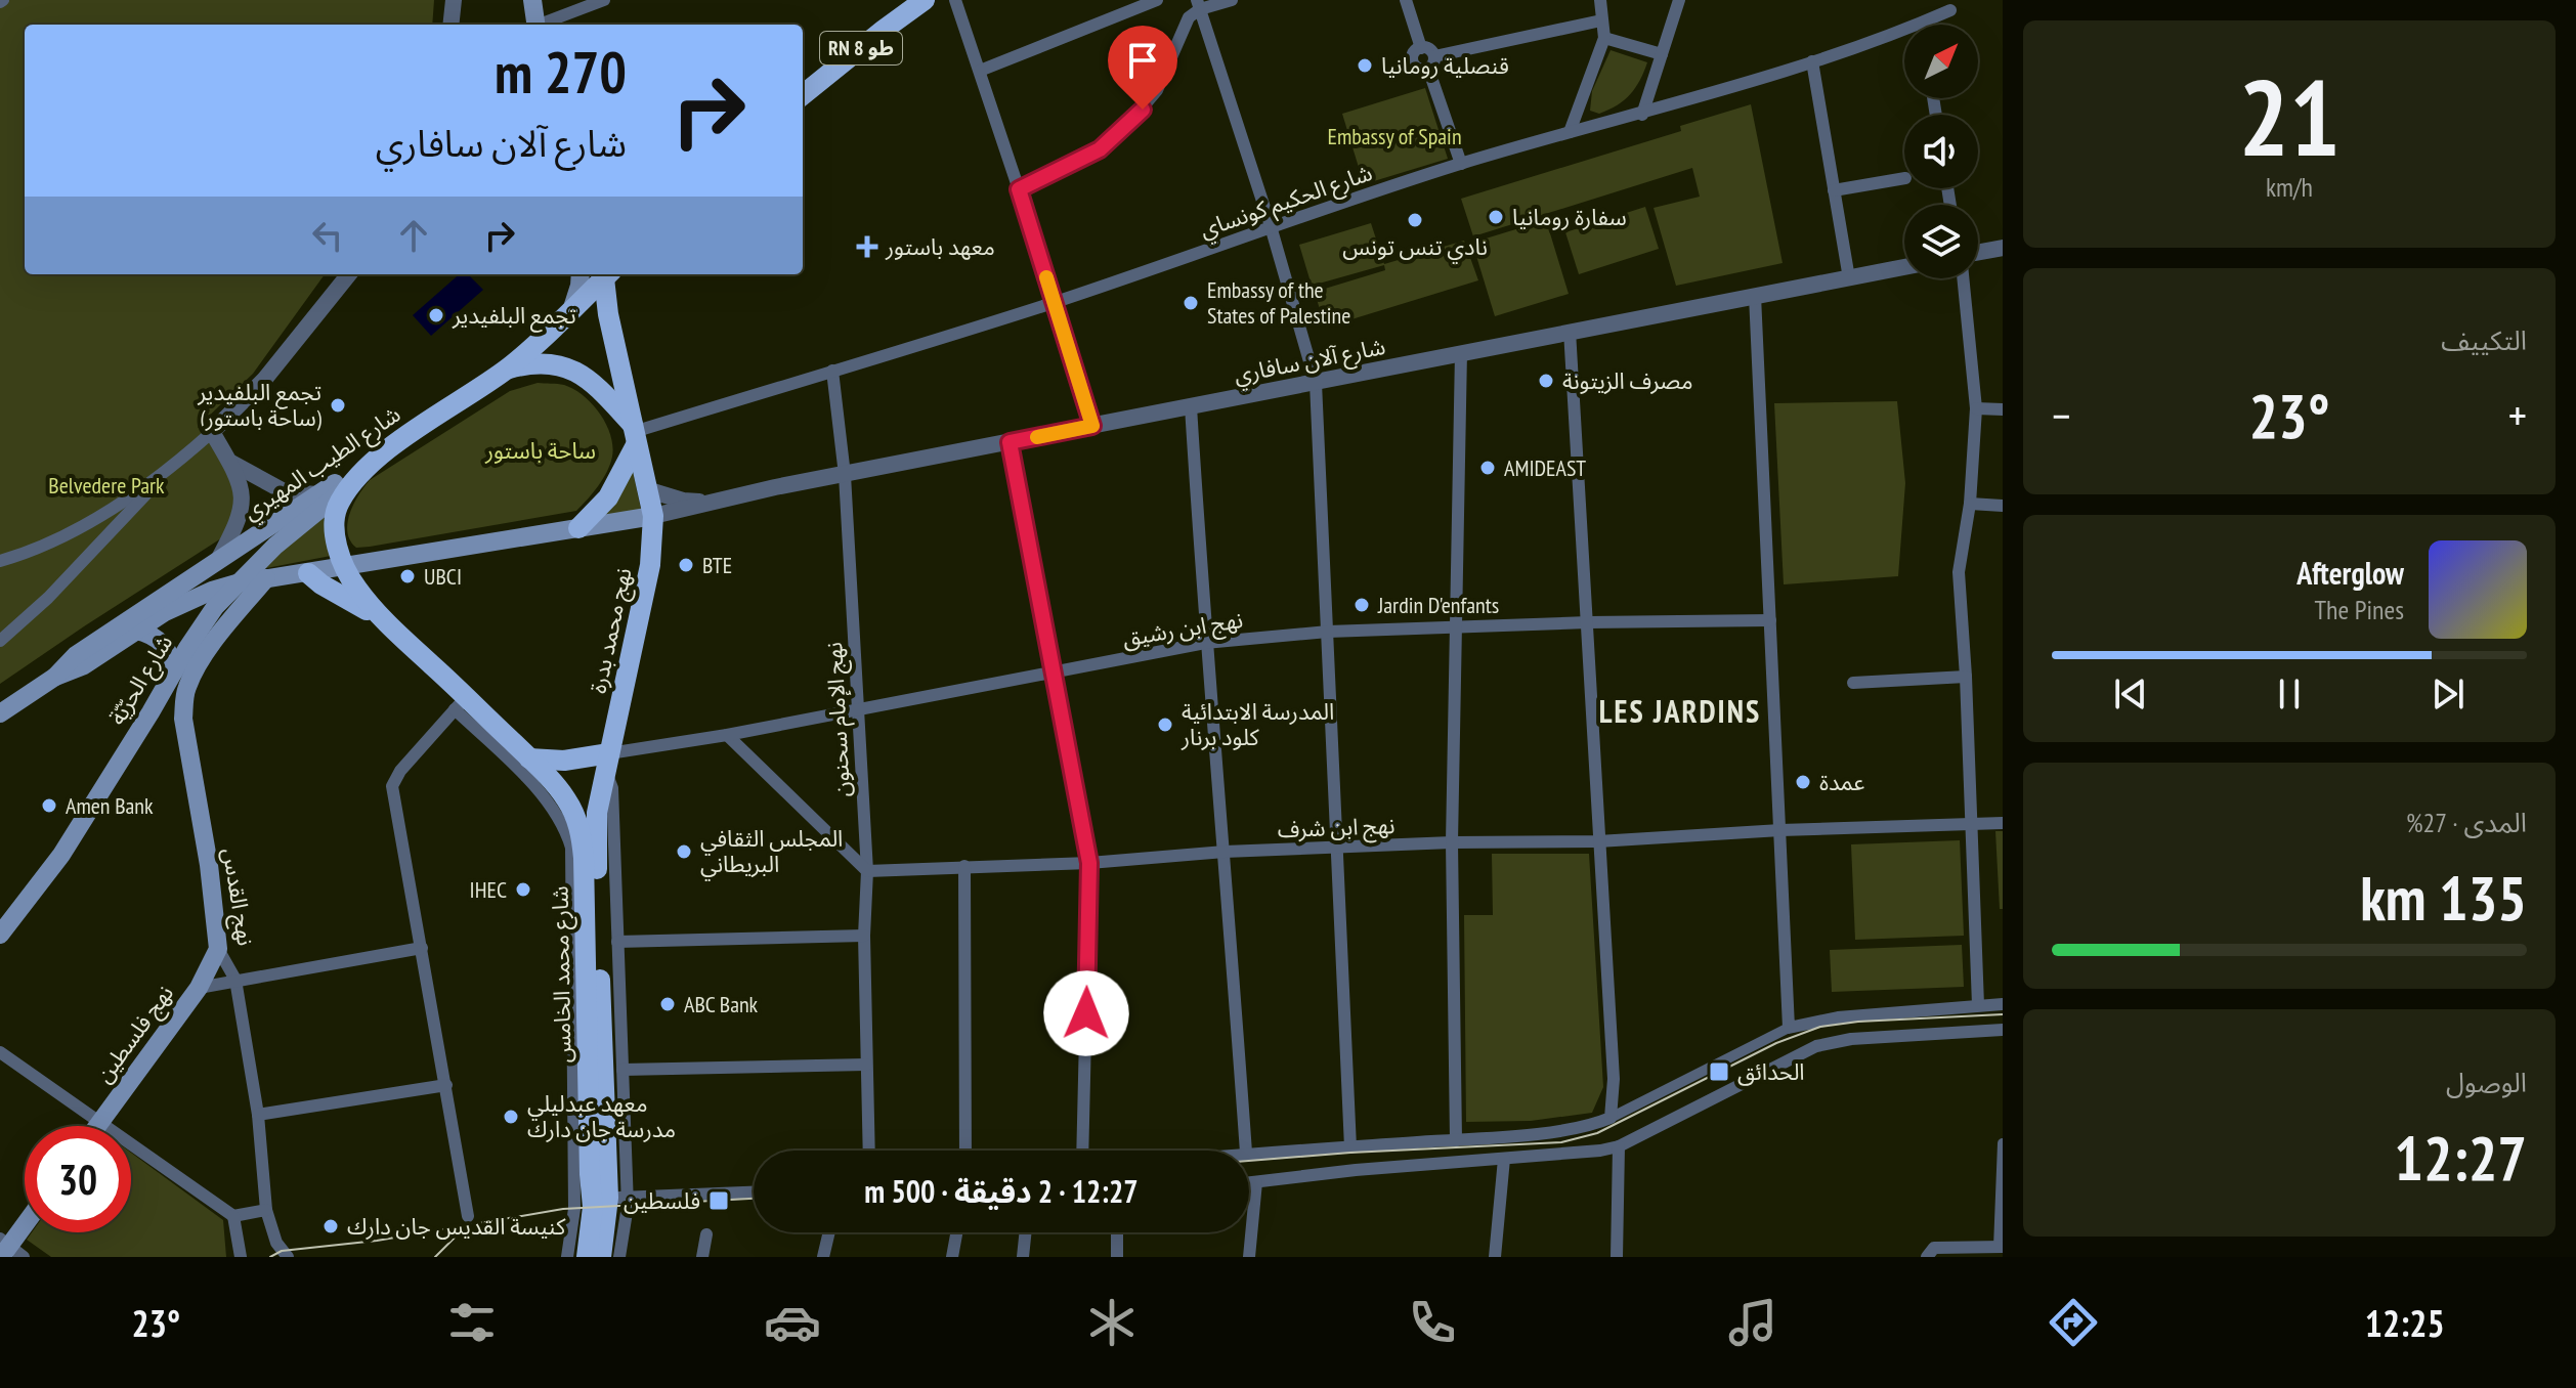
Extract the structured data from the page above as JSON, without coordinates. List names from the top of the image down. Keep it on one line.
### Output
{"streets":{"main road":["RN 8 طو","شارع الطيب المهيري","نهج محمد بدرة","شارع الحرّيّة","نهج القدس","شارع محمد الخامس","نهج فلسطين"],"street":["شارع الحكيم كونساي","شارع آلان سافاري","نهج ابن رشيق","نهج الإمام سحنون","نهج ابن شرف"]},"crossings":[["شارع الحكيم كونساي","نهج محمد بدرة"],["شارع الحكيم كونساي","نهج الإمام سحنون"],["شارع آلان سافاري","نهج محمد بدرة"],["شارع آلان سافاري","نهج الإمام سحنون"],["نهج ابن رشيق","نهج محمد بدرة"],["نهج ابن رشيق","نهج الإمام سحنون"],["نهج ابن رشيق","شارع محمد الخامس"],["نهج محمد بدرة","شارع محمد الخامس"],["نهج الإمام سحنون","نهج ابن شرف"],["نهج القدس","نهج فلسطين"]],"districts":["LES JARDINS"],"parks":["Embassy of Spain","ساحة باستور","Belvedere Park"],"places":{"other":["قنصلية رومانيا","سفارة رومانيا","نادي تنس تونس","Embassy of the States of Palestine","تجمع البلفيدير","مصرف الزيتونة","تجمع البلفيدير (ساحة باستور)","AMIDEAST","BTE","UBCI","Jardin D'enfants","المدرسة الابتدائية كلود برنار","عمدة","Amen Bank","المجلس الثقافي البريطاني","IHEC","ABC Bank","معهد عبدليلي مدرسة جان دارك","كنيسة القديس جان دارك"],"health":["معهد باستور"],"transit":["الحدائق","فلسطين"]},"north":"top right","page":{"tile":[["21","km/h"],"التكييف",["المدى · 27%","135 km"],["الوصول","12:27"]],"turn":["270 m","شارع آلان سافاري"],"heat":["−","23°","+"],"song":["Afterglow","The Pines"],"limit":"30","trip":"12:27 · 2 دقيقة · 500 m","tabs":["12:25","23°"]}}
